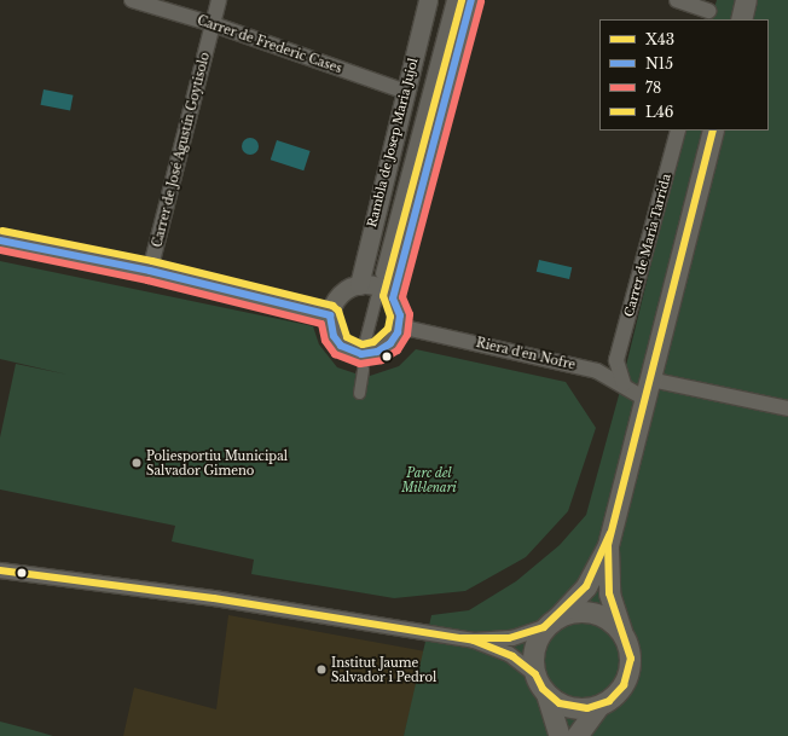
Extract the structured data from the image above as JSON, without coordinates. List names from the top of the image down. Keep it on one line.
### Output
{"streets":{"street":["Carrer de Frederic Cases","Rambla de Josep Maria Jujol","Carrer de José Agustín Goytisolo","Carrer de Maria Tarrida","Riera d'en Nofre"]},"crossings":[["Carrer de Frederic Cases","Rambla de Josep Maria Jujol"],["Carrer de Frederic Cases","Carrer de José Agustín Goytisolo"],["Rambla de Josep Maria Jujol","Riera d'en Nofre"]],"parks":["Parc del Mil·lenari"],"places":["Poliesportiu Municipal Salvador Gimeno","Institut Jaume Salvador i Pedrol"],"lines":["transit line N15","transit line L46","transit line 78","transit line X43"],"legend":["X43","N15","78","L46"]}
